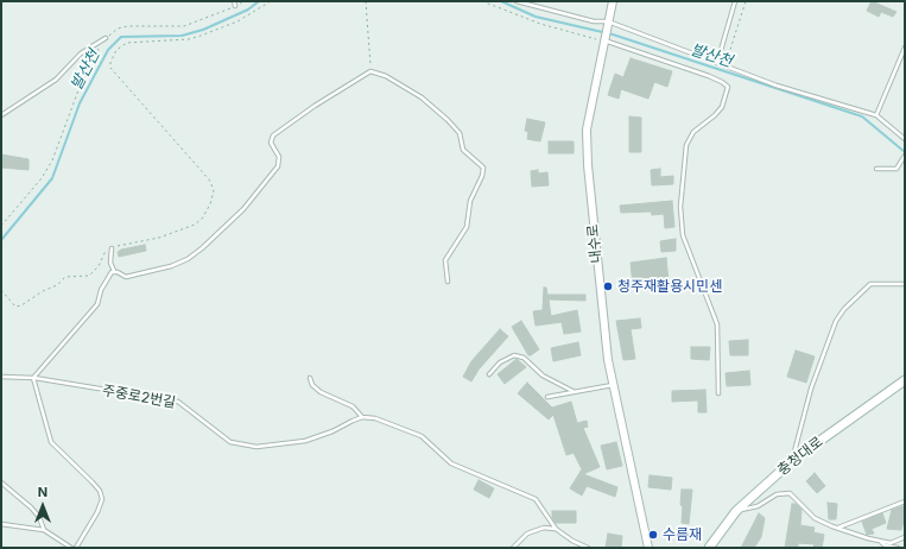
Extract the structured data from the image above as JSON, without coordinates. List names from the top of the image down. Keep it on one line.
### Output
{"streets":{"main road":["충청대로"],"street":["내수로"],"lane":["주중로2번길"]},"water":["발산천"],"places":["청주재활용시민센","수름재"],"north":"top"}
